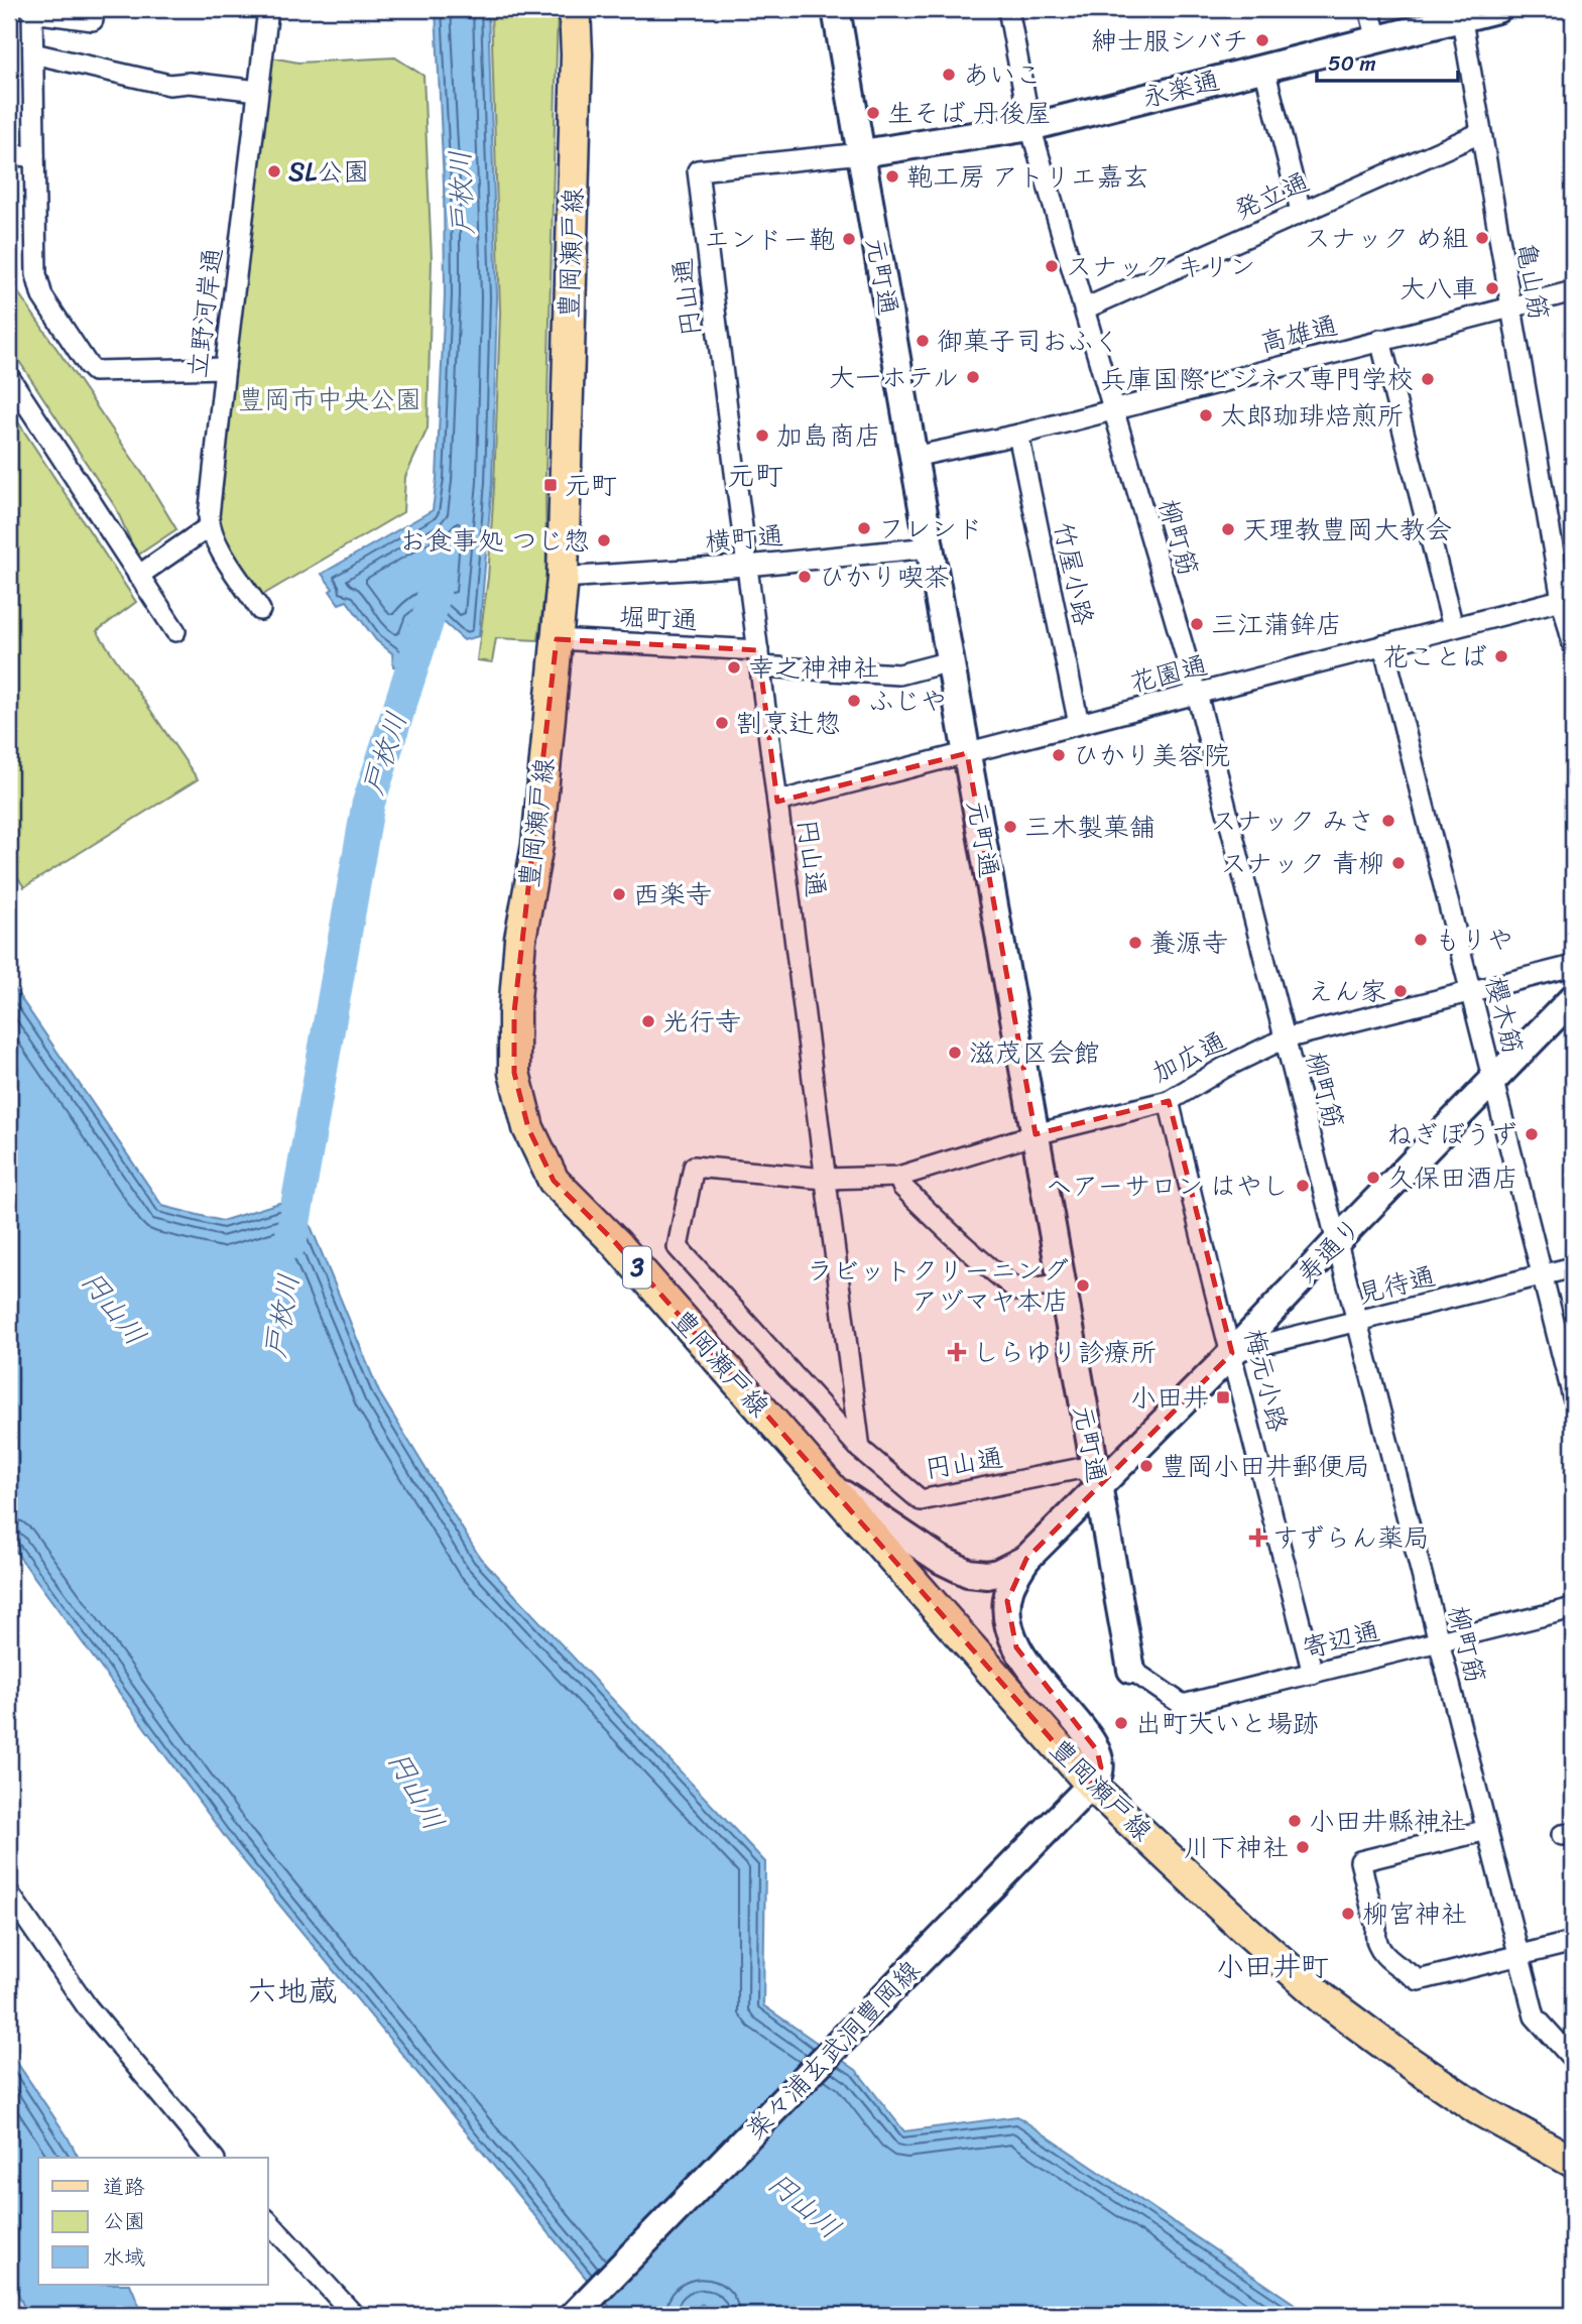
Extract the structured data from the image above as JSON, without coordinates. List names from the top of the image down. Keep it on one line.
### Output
{"streets":{"main road":["豊岡瀬戸線","3"],"street":["永楽通","発立通","元町通","亀山筋","円山通","立野河岸通","高雄通","柳町筋","横町通","竹屋小路","堀町通","花園通","櫻木筋","加広通","寿通り","見待通","梅元小路","寄辺通","楽々浦玄武洞豊岡線"]},"crossings":[["永楽通","元町通"],["永楽通","亀山筋"],["永楽通","円山通"],["永楽通","柳町筋"],["発立通","亀山筋"],["発立通","柳町筋"],["豊岡瀬戸線","横町通"],["豊岡瀬戸線","堀町通"],["豊岡瀬戸線","楽々浦玄武洞豊岡線"],["元町通","円山通"],["元町通","高雄通"],["元町通","横町通"],["元町通","堀町通"],["元町通","花園通"],["元町通","加広通"],["元町通","寿通り"],["元町通","寄辺通"],["亀山筋","高雄通"],["亀山筋","花園通"],["円山通","横町通"],["円山通","堀町通"],["円山通","花園通"],["円山通","加広通"],["円山通","寿通り"],["高雄通","柳町筋"],["高雄通","竹屋小路"],["柳町筋","花園通"],["柳町筋","加広通"],["柳町筋","寿通り"],["柳町筋","見待通"],["柳町筋","寄辺通"],["竹屋小路","花園通"],["花園通","櫻木筋"],["櫻木筋","加広通"],["櫻木筋","寿通り"],["櫻木筋","見待通"],["加広通","梅元小路"],["寿通り","見待通"],["寿通り","梅元小路"],["見待通","梅元小路"],["梅元小路","寄辺通"]],"districts":["元町","小田井町","六地蔵"],"water":["戸枚川","円山川"],"parks":["豊岡市中央公園"],"places":{"other":["紳士服シバチ","あいこ","生そば 丹後屋","SL公園","鞄工房 アトリエ嘉玄","スナック め組","エンドー鞄","スナック キリン","大八車","御菓子司おふく","大一ホテル","兵庫国際ビジネス専門学校","太郎珈琲焙煎所","加島商店","フレンド","天理教豊岡大教会","お食事処 つじ惣","ひかり喫茶","三江蒲鉾店","花ことば","幸之神神社","ふじや","割烹辻惣","ひかり美容院","スナック みさ","三木製菓舗","スナック 青柳","西楽寺","もりや","養源寺","えん家","光行寺","滋茂区会館","ねぎぼうず","久保田酒店","ヘアーサロン はやし","ラビットクリーニング アヅマヤ本店","豊岡小田井郵便局","出町大いと場跡","小田井縣神社","川下神社","柳宮神社"],"transit":["元町","小田井"],"health":["しらゆり診療所","すずらん薬局"]},"legend":["道路","公園","水域"],"scale_bar":"50 m"}
